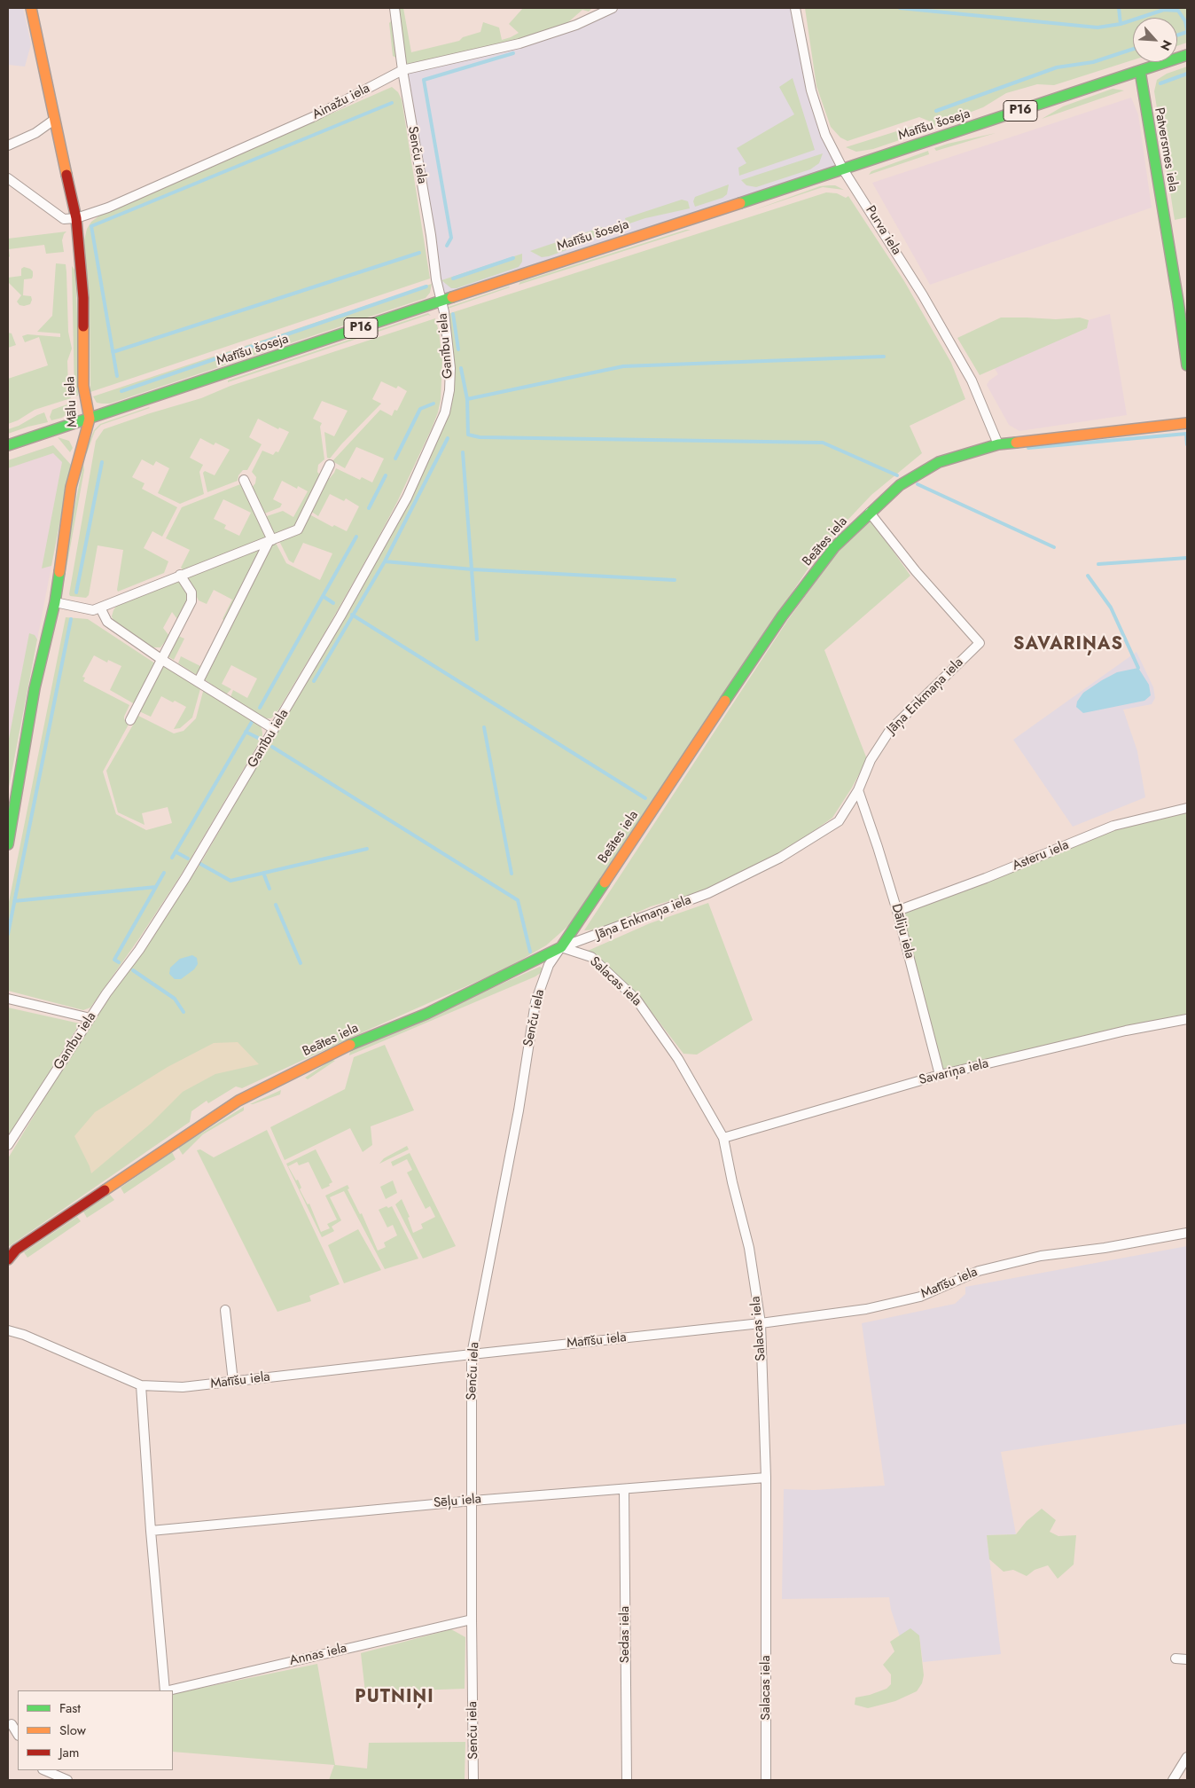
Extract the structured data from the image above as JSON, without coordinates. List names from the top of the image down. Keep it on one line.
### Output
{"streets":{"street":["Ainažu iela","P16","Matīšu šoseja","Patversmes iela","Senču iela","Purva iela","Ganību iela","Mālu iela","Beātes iela","Jāņa Enkmaņa iela","Asteru iela","Dāliju iela","Salacas iela","Savariņa iela","Matīšu iela","Sēļu iela","Sedas iela","Annas iela"]},"crossings":[["Ainažu iela","Senču iela"],["Ainažu iela","Mālu iela"],["Matīšu šoseja","Patversmes iela"],["Matīšu šoseja","Senču iela"],["Matīšu šoseja","Purva iela"],["Matīšu šoseja","Ganību iela"],["Matīšu šoseja","Mālu iela"],["Senču iela","Ganību iela"],["Senču iela","Beātes iela"],["Senču iela","Jāņa Enkmaņa iela"],["Senču iela","Salacas iela"],["Senču iela","Matīšu iela"],["Senču iela","Sēļu iela"],["Senču iela","Annas iela"],["Purva iela","Beātes iela"],["Beātes iela","Jāņa Enkmaņa iela"],["Beātes iela","Salacas iela"],["Jāņa Enkmaņa iela","Dāliju iela"],["Jāņa Enkmaņa iela","Salacas iela"],["Asteru iela","Dāliju iela"],["Dāliju iela","Savariņa iela"],["Salacas iela","Savariņa iela"],["Salacas iela","Matīšu iela"],["Salacas iela","Sēļu iela"],["Sēļu iela","Sedas iela"]],"districts":["SAVARIŅAS","PUTNIŅI"],"legend":["Fast","Slow","Jam"],"north":"bottom right"}
